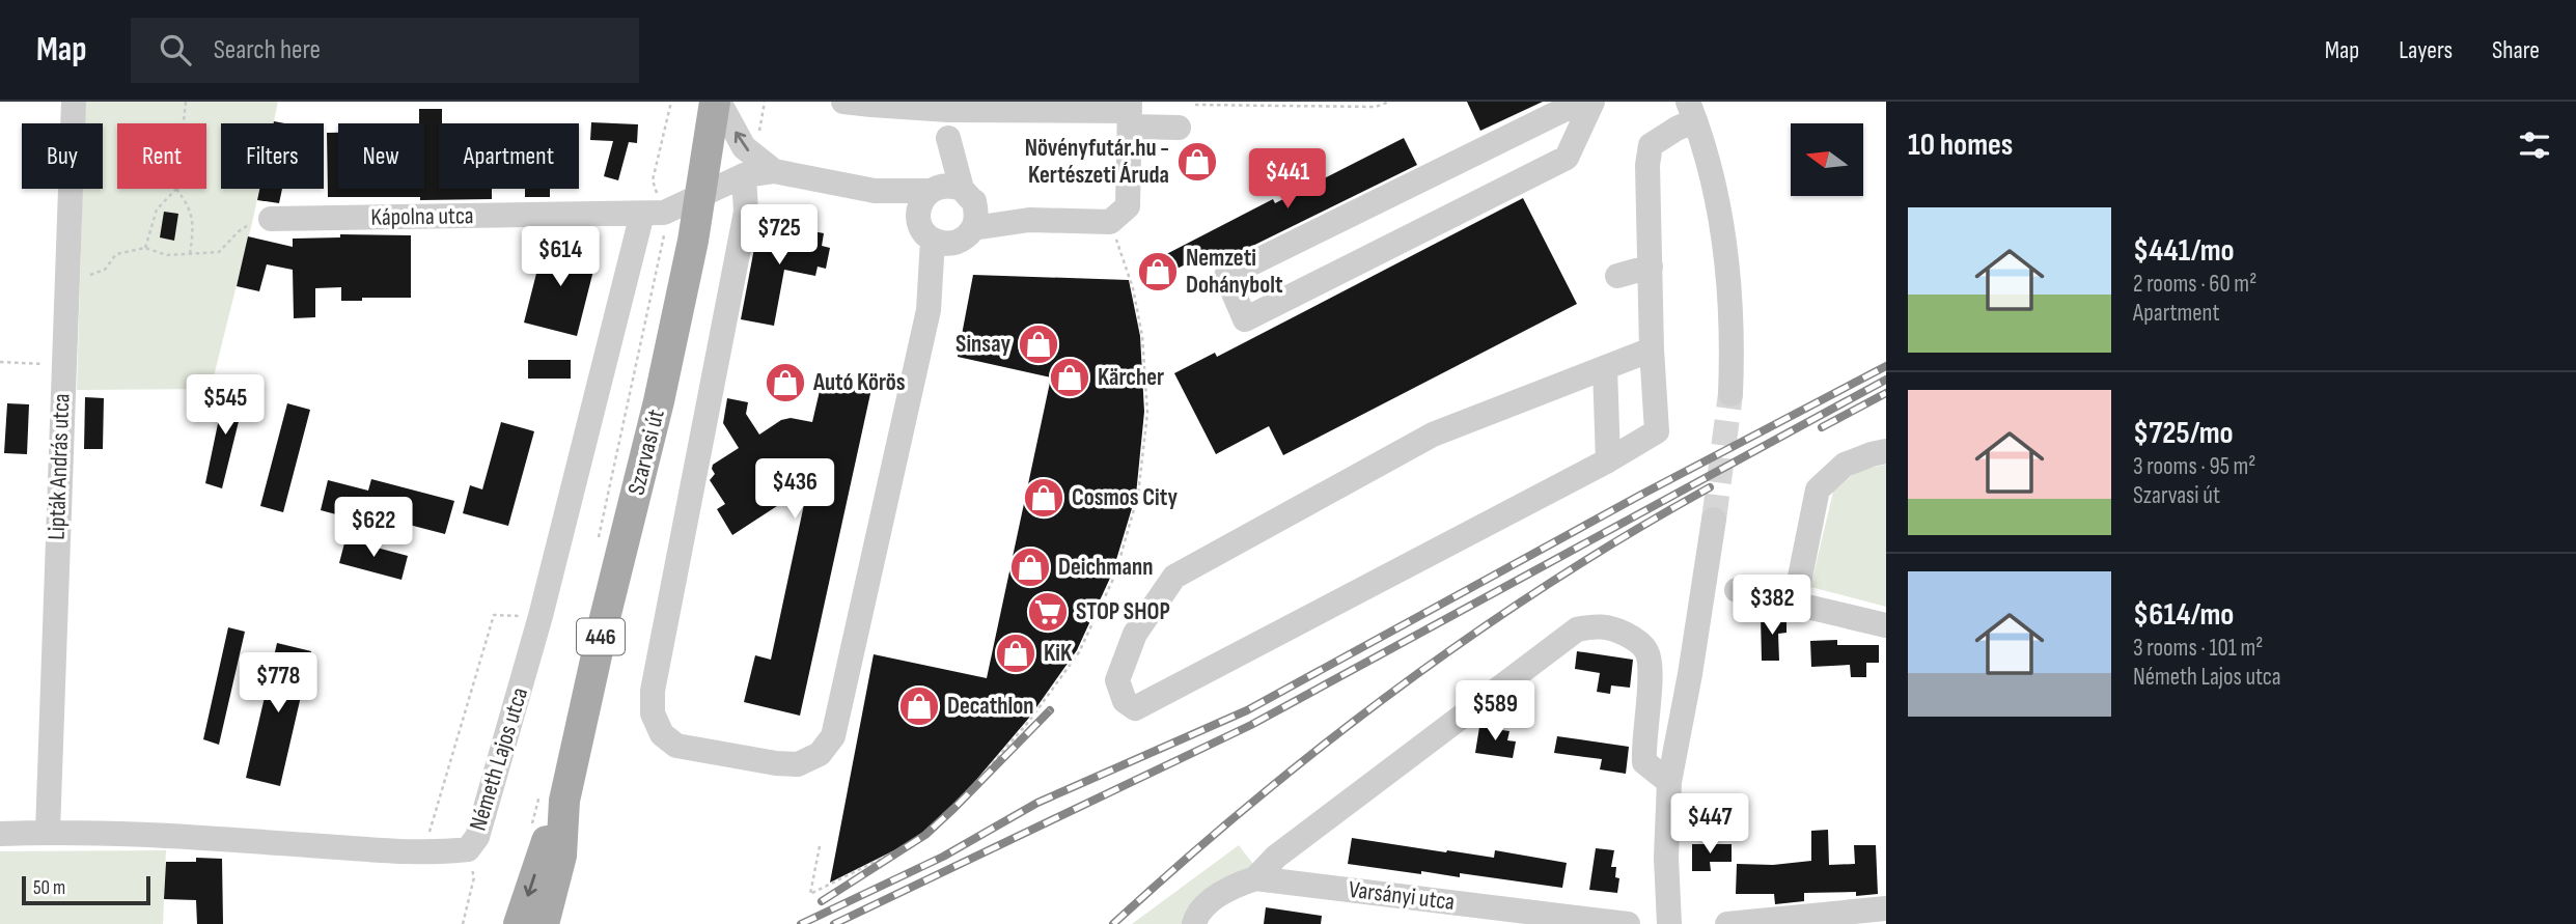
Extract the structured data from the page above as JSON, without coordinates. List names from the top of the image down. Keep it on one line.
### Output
{"streets":{"main road":["Szarvasi út","446"],"street":["Kápolna utca","Lipták András utca","Németh Lajos utca","Varsányi utca"]},"crossings":[["Kápolna utca","Szarvasi út"],["Kápolna utca","Németh Lajos utca"],["Lipták András utca","Németh Lajos utca"]],"places":{"shop":["Növényfutár.hu - Kertészeti Áruda","Nemzeti Dohánybolt","Sinsay","Kärcher","Autó Körös","Cosmos City","Deichmann","KiK","Decathlon"],"supermarket":["STOP SHOP"]},"scale_bar":"50 m","north":"left","page":{"header":"Map","search":"Search here","nav":["Map","Layers","Share"],"heading":"10 homes","chip":["Buy","Rent","Filters","New","Apartment"],"price":["$441","$725","$614","$545","$436","$622","$382","$778","$589","$447"],"list":[{"name":"$441/mo","note":"2 rooms · 60 m² · Apartment"},{"name":"$725/mo","note":"3 rooms · 95 m² · Szarvasi út"},{"name":"$614/mo","note":"3 rooms · 101 m² · Németh Lajos utca"}],"scale":"50 m"}}
